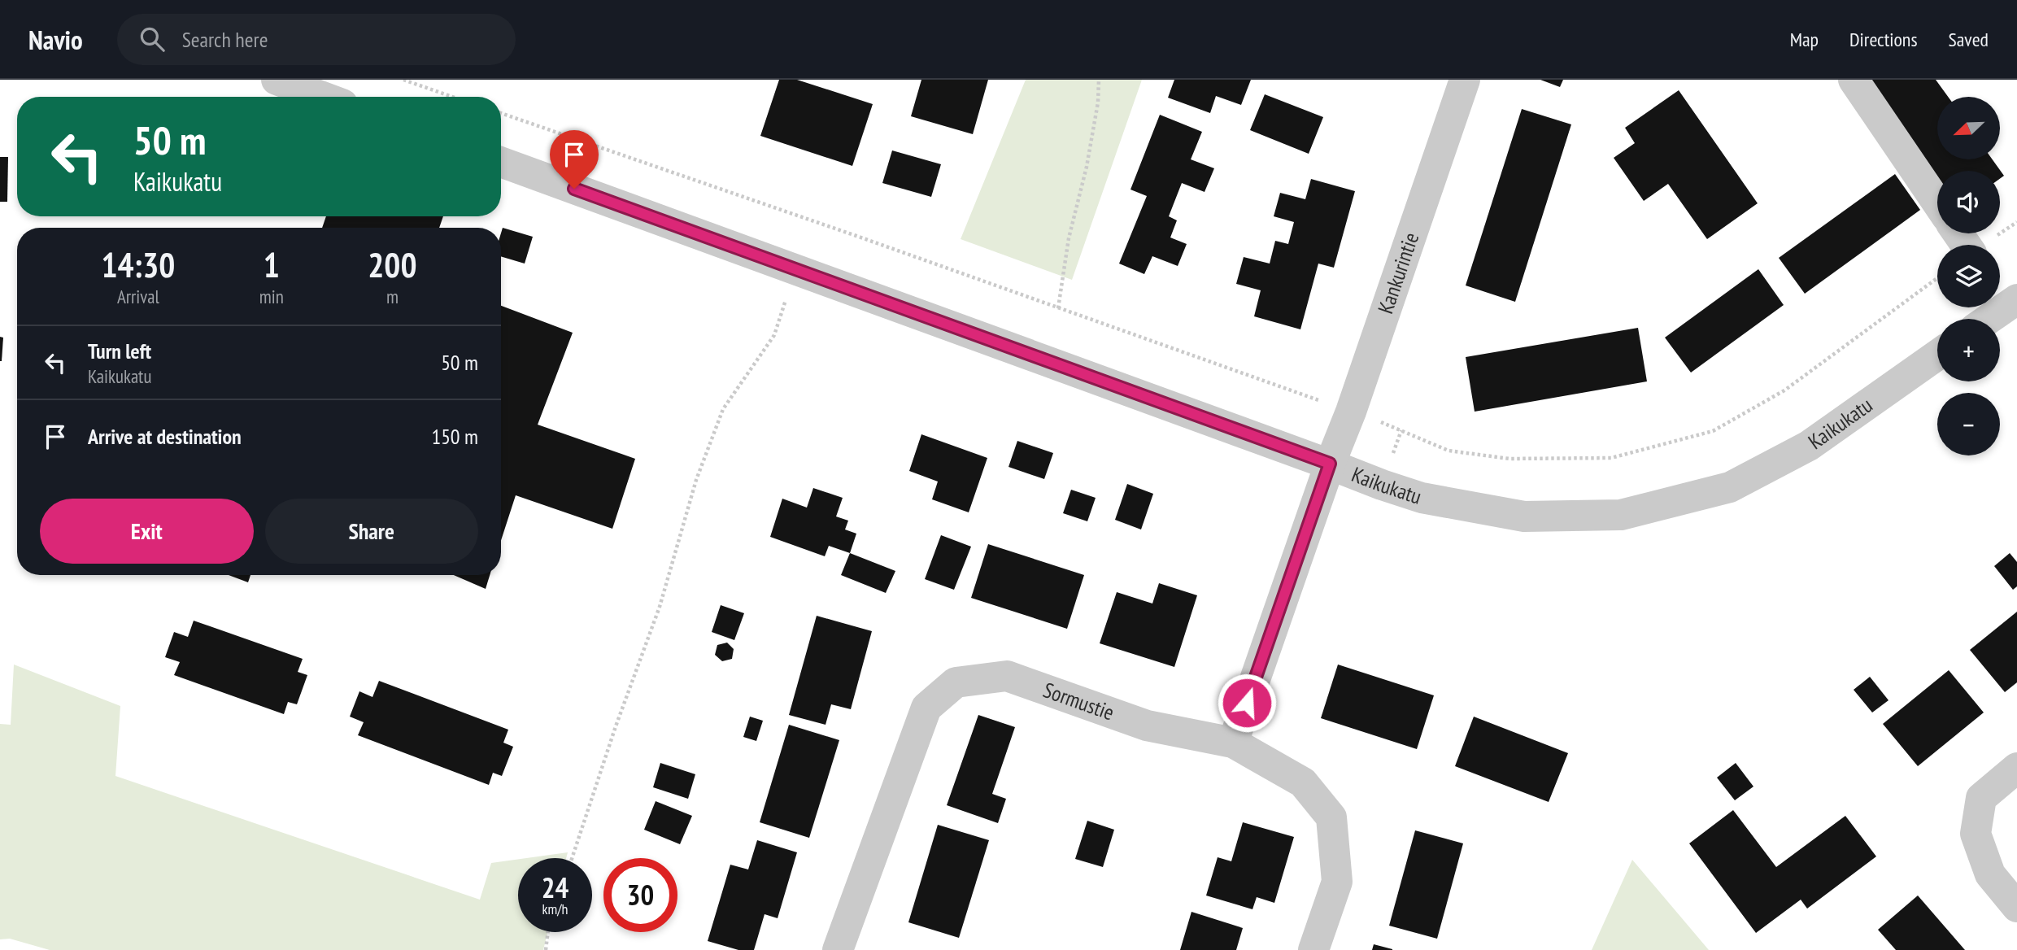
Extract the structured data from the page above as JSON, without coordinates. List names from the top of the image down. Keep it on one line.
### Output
{"streets":{"street":["Kankurintie","Kaikukatu","Sormustie"]},"crossings":[["Kankurintie","Kaikukatu"],["Kankurintie","Sormustie"]],"north":"bottom left","page":{"header":"Navio","search":"Search here","nav":["Map","Directions","Saved"],"map_buttons":["+","−"],"turn":["50 m","Kaikukatu"],"eta":["14:30","Arrival","1","min","200","m"],"list":[{"name":"Turn left","note":"Kaikukatu","value":"50 m"},{"name":"Arrive at destination","value":"150 m"}],"buttons":["Exit","Share"],"speed":"24 km/h","limit":"30"}}
